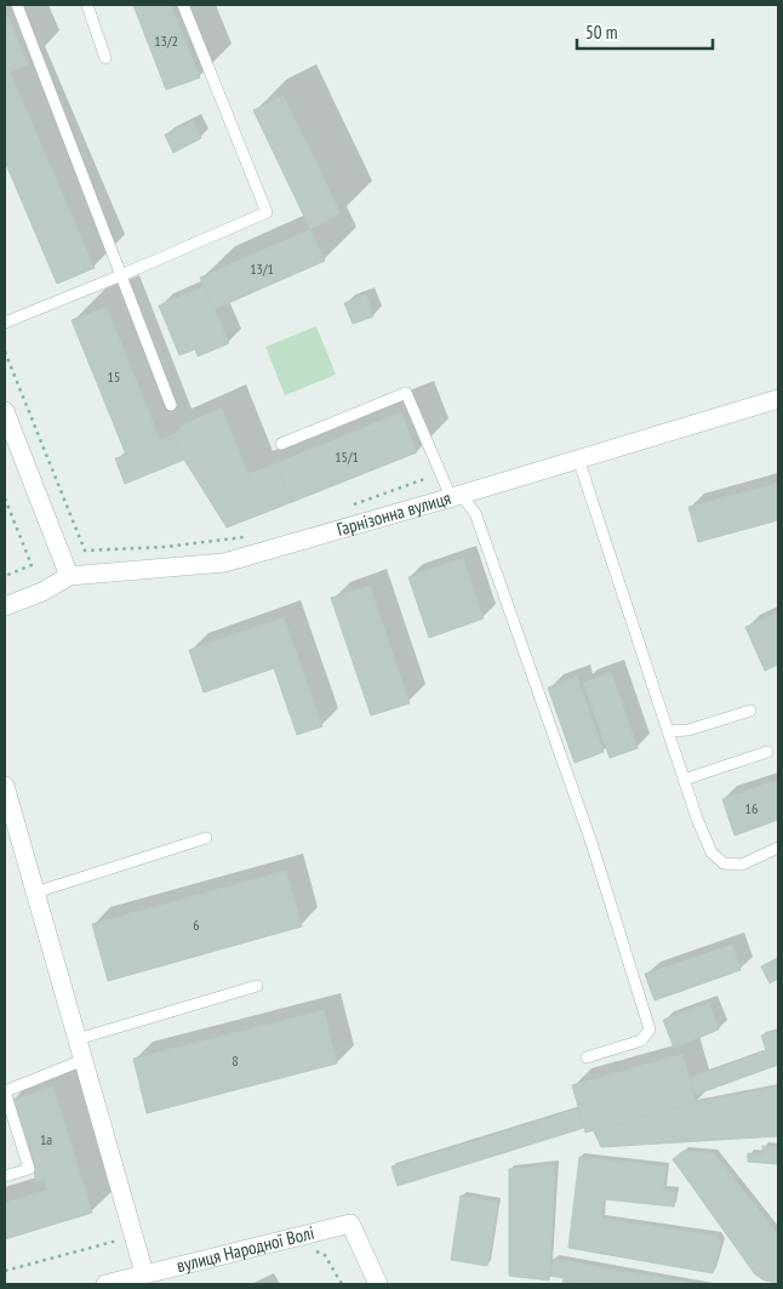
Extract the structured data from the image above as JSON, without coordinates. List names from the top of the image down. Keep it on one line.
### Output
{"streets":{"street":["Гарнізонна вулиця","вулиця Народної Волі"]},"house_numbers":["13/2","13/1","15","15/1","16","6","8","1а"],"scale_bar":"50 m"}
